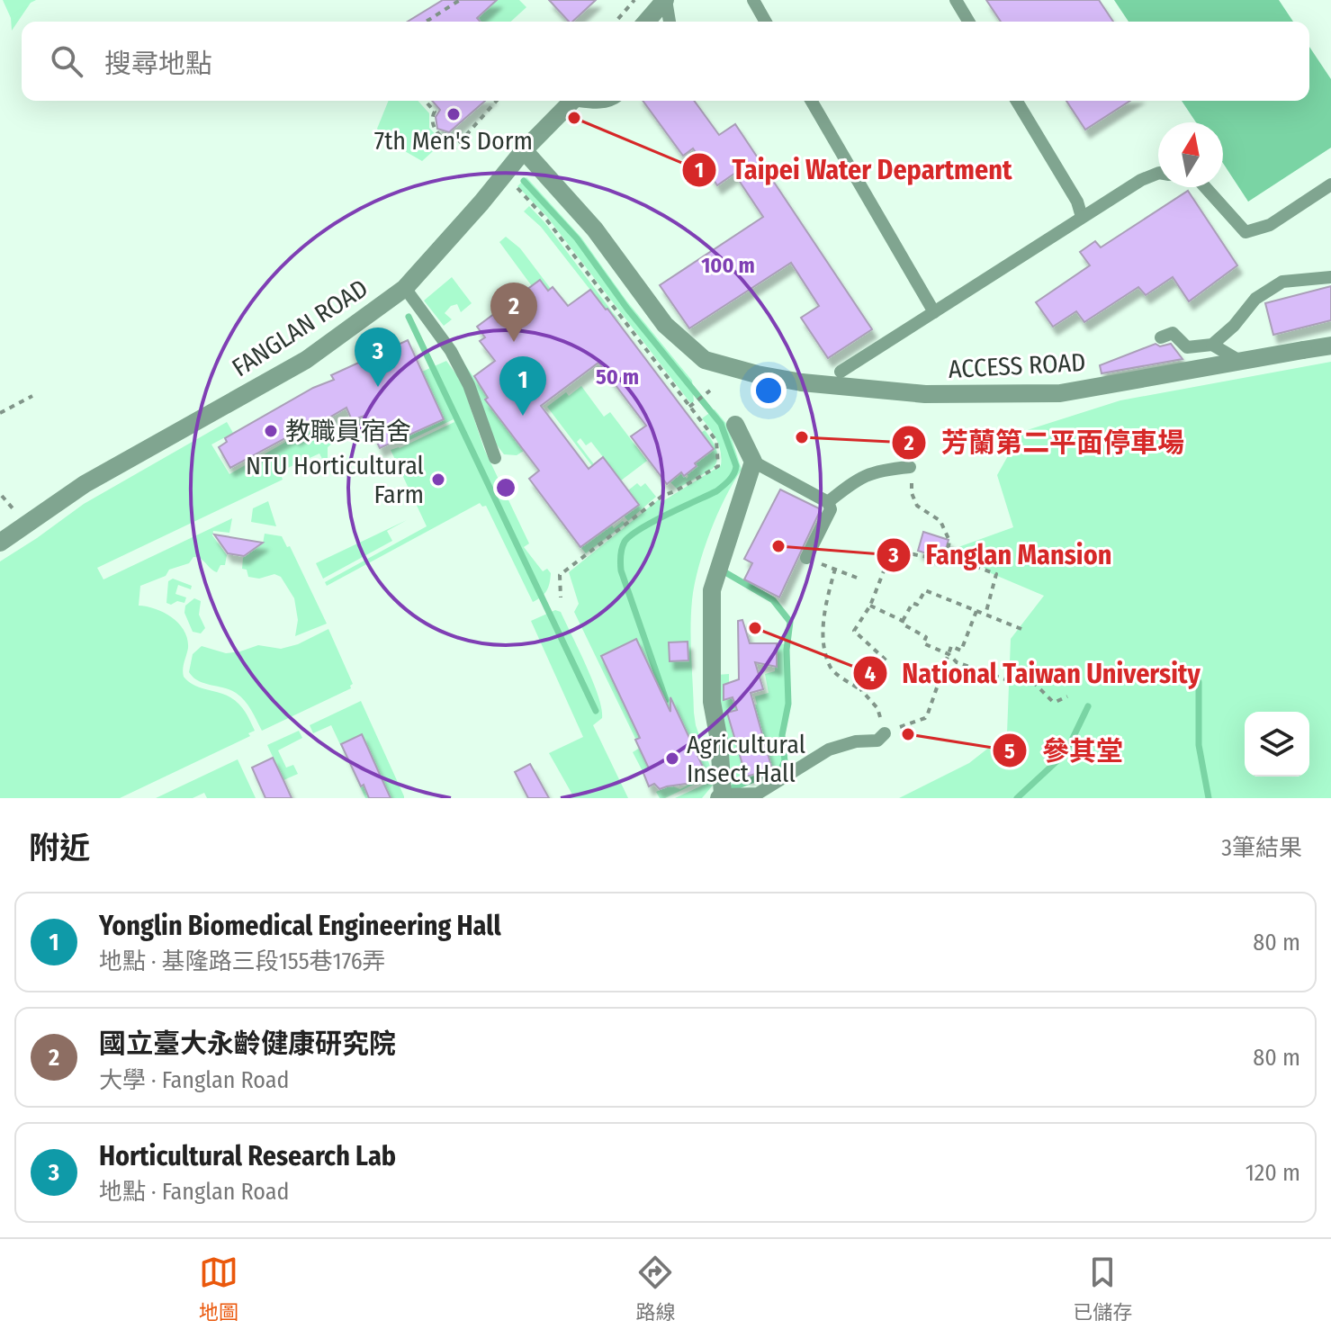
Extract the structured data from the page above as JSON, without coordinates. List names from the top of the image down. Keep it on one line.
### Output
{"streets":{"street":["FANGLAN ROAD","ACCESS ROAD"]},"crossings":[["FANGLAN ROAD","ACCESS ROAD"]],"places":["7th Men's Dorm","Taipei Water Department","教職員宿舍","芳蘭第二平面停車場","NTU Horticultural Farm","Fanglan Mansion","National Taiwan University","參其堂","Agricultural Insect Hall"],"north":"top","page":{"search":"搜尋地點","pins":["2","3","1"],"heading":["附近","3筆結果"],"list":[{"mark":"1","name":"Yonglin Biomedical Engineering Hall","note":"地點 · 基隆路三段155巷176弄","value":"80 m"},{"mark":"2","name":"國立臺大永齡健康研究院","note":"大學 · Fanglan Road","value":"80 m"},{"mark":"3","name":"Horticultural Research Lab","note":"地點 · Fanglan Road","value":"120 m"}],"nav":["地圖","路線","已儲存"]},"rings":["100 m","50 m"]}
